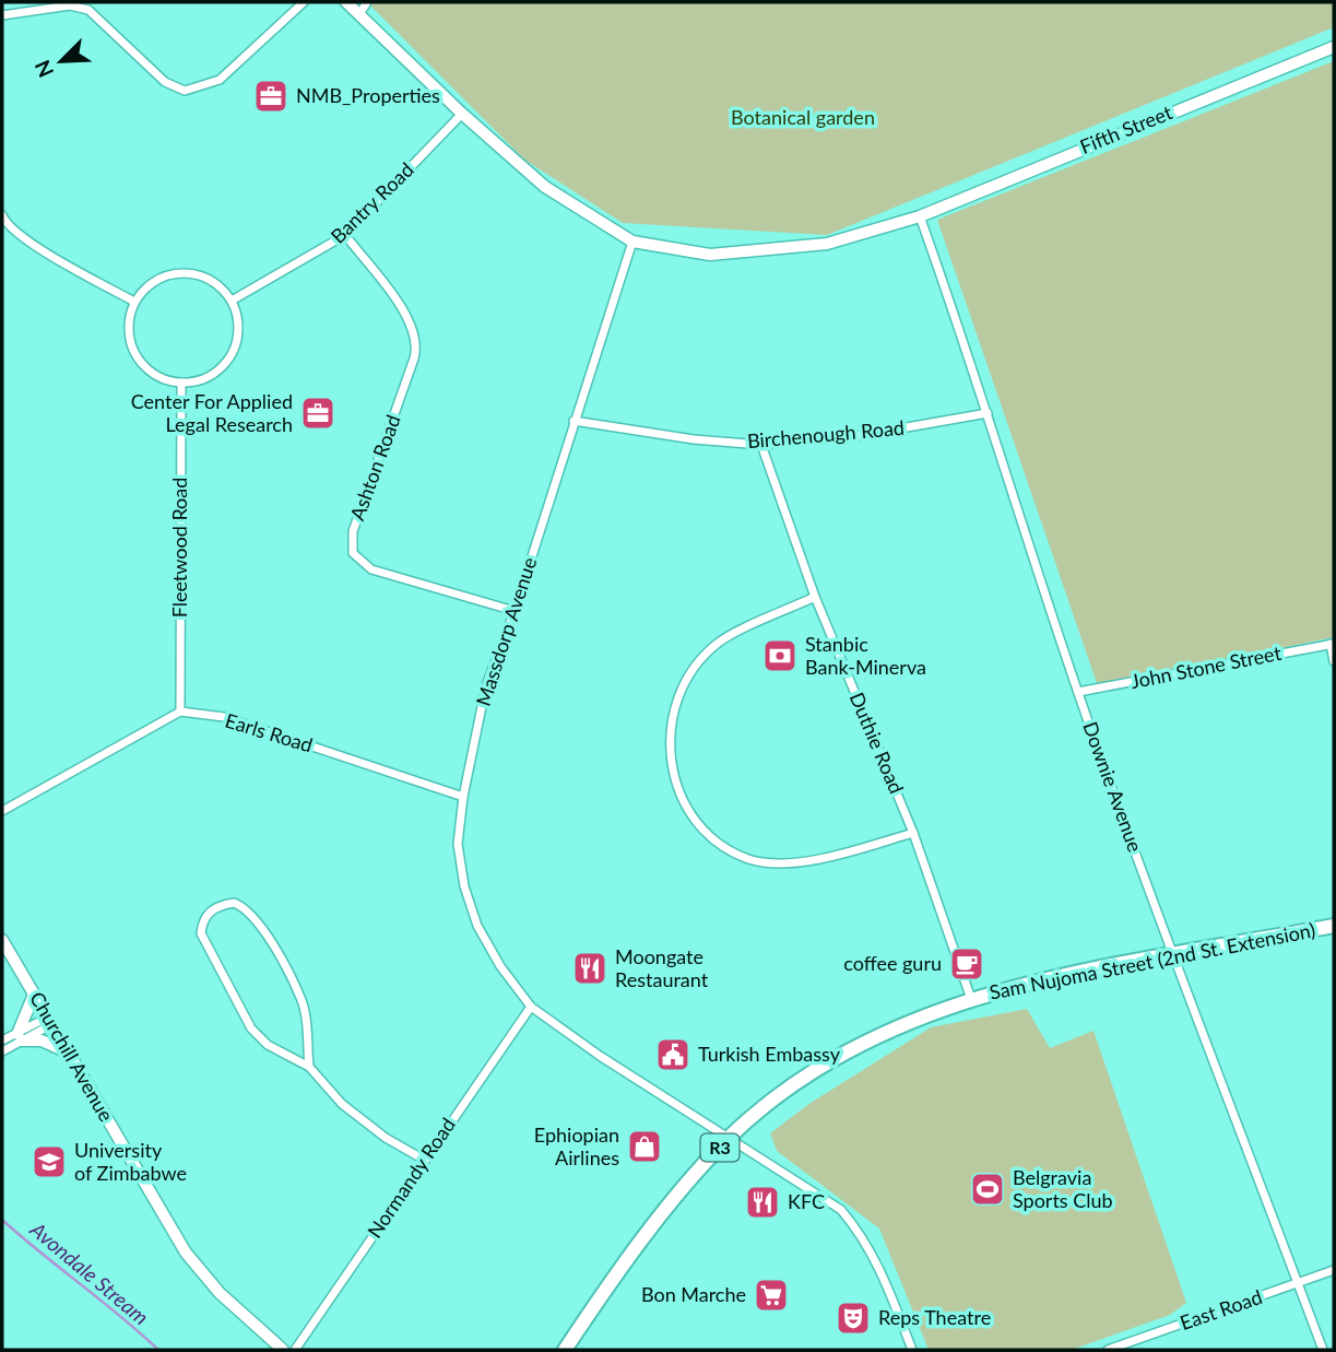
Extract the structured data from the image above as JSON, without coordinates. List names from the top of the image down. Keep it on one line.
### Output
{"streets":{"highway":["Sam Nujoma Street (2nd St. Extension)","R3"],"street":["Fifth Street","Bantry Road","Birchenough Road","Ashton Road","Fleetwood Road","Massdorp Avenue","John Stone Street","Earls Road","Duthie Road","Downie Avenue","Churchill Avenue","Normandy Road","East Road"]},"crossings":[["Fifth Street","Massdorp Avenue"],["Fifth Street","Downie Avenue"],["Bantry Road","Ashton Road"],["Bantry Road","Fleetwood Road"],["Birchenough Road","Massdorp Avenue"],["Birchenough Road","Duthie Road"],["Birchenough Road","Downie Avenue"],["Ashton Road","Massdorp Avenue"],["Fleetwood Road","Earls Road"],["Massdorp Avenue","Earls Road"],["Massdorp Avenue","Sam Nujoma Street (2nd St. Extension)"],["Massdorp Avenue","Normandy Road"],["John Stone Street","Downie Avenue"],["Duthie Road","Sam Nujoma Street (2nd St. Extension)"],["Downie Avenue","Sam Nujoma Street (2nd St. Extension)"],["Downie Avenue","East Road"]],"water":["Avondale Stream"],"parks":["Botanical garden"],"places":{"office":["NMB_Properties","Center For Applied Legal Research"],"bank":["Stanbic Bank-Minerva"],"cafe":["coffee guru"],"restaurant":["Moongate Restaurant","KFC"],"public building":["Turkish Embassy"],"shop":["Ephiopian Airlines"],"school or university":["University of Zimbabwe"],"sports":["Belgravia Sports Club"],"supermarket":["Bon Marche"],"theatre":["Reps Theatre"]},"north":"bottom left"}
